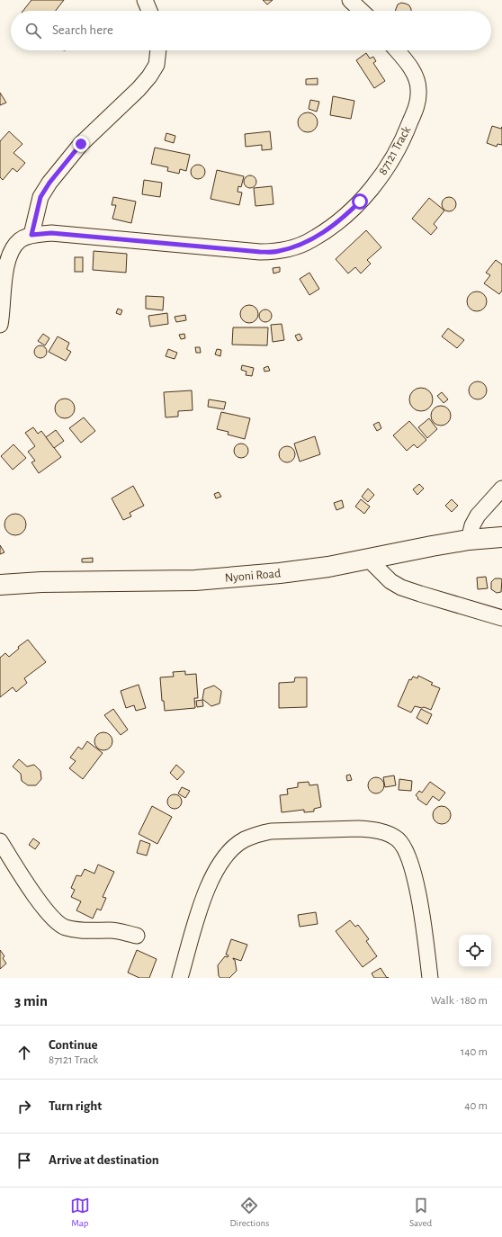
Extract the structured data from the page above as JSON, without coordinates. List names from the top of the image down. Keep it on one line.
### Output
{"streets":{"street":["87121 Track","Nyoni Road"]},"page":{"search":"Search here","heading":["3 min","Walk · 180 m"],"list":[["Continue","87121 Track","140 m"],["Turn right","40 m"],"Arrive at destination"],"nav":["Map","Directions","Saved"]}}
